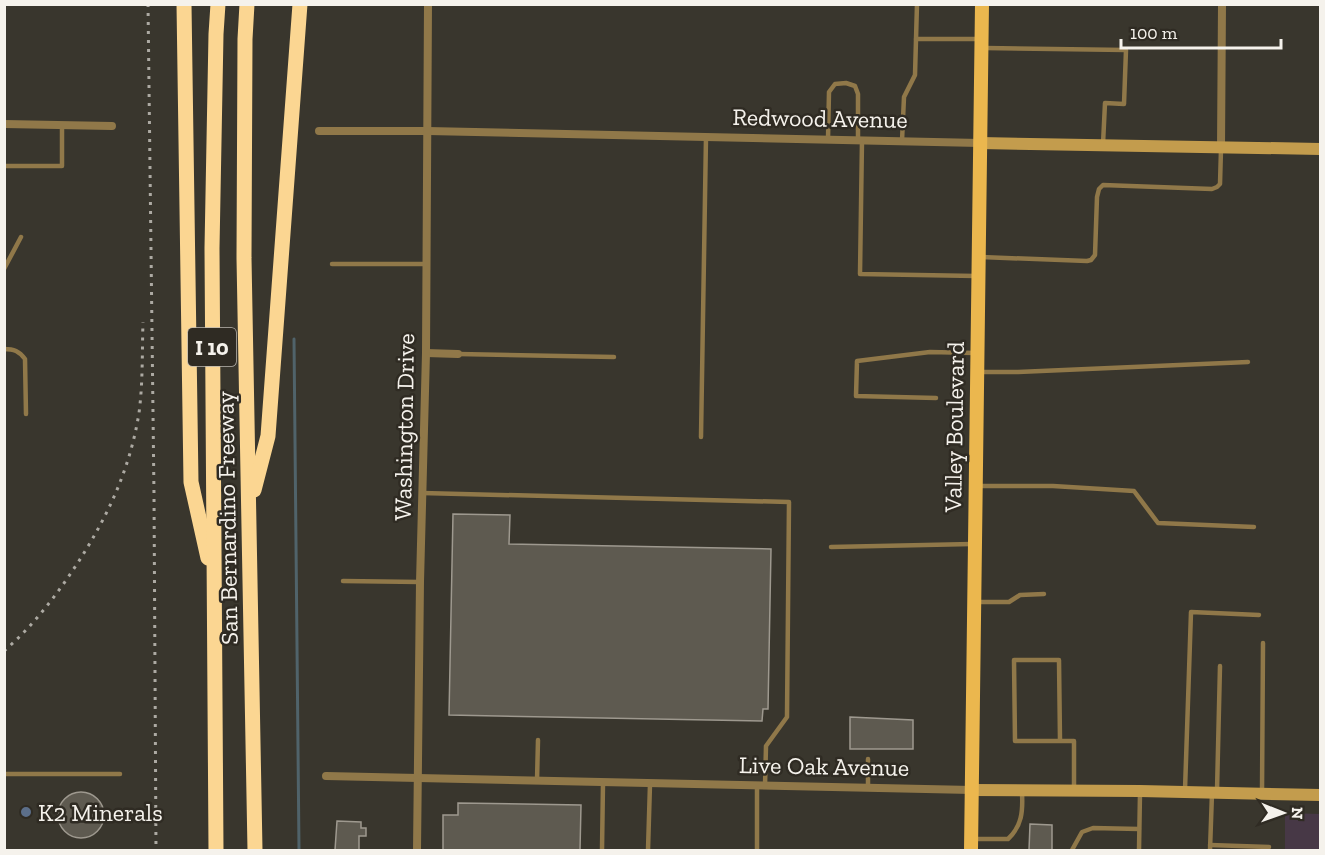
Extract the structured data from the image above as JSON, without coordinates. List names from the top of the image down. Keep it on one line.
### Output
{"streets":{"highway":["I 10","San Bernardino Freeway"],"main road":["Valley Boulevard"],"street":["Redwood Avenue","Washington Drive","Live Oak Avenue"]},"crossings":[["Redwood Avenue","Washington Drive"],["Redwood Avenue","Valley Boulevard"],["Washington Drive","Live Oak Avenue"],["Valley Boulevard","Live Oak Avenue"]],"places":["K2 Minerals"],"scale_bar":"100 m","north":"right"}
